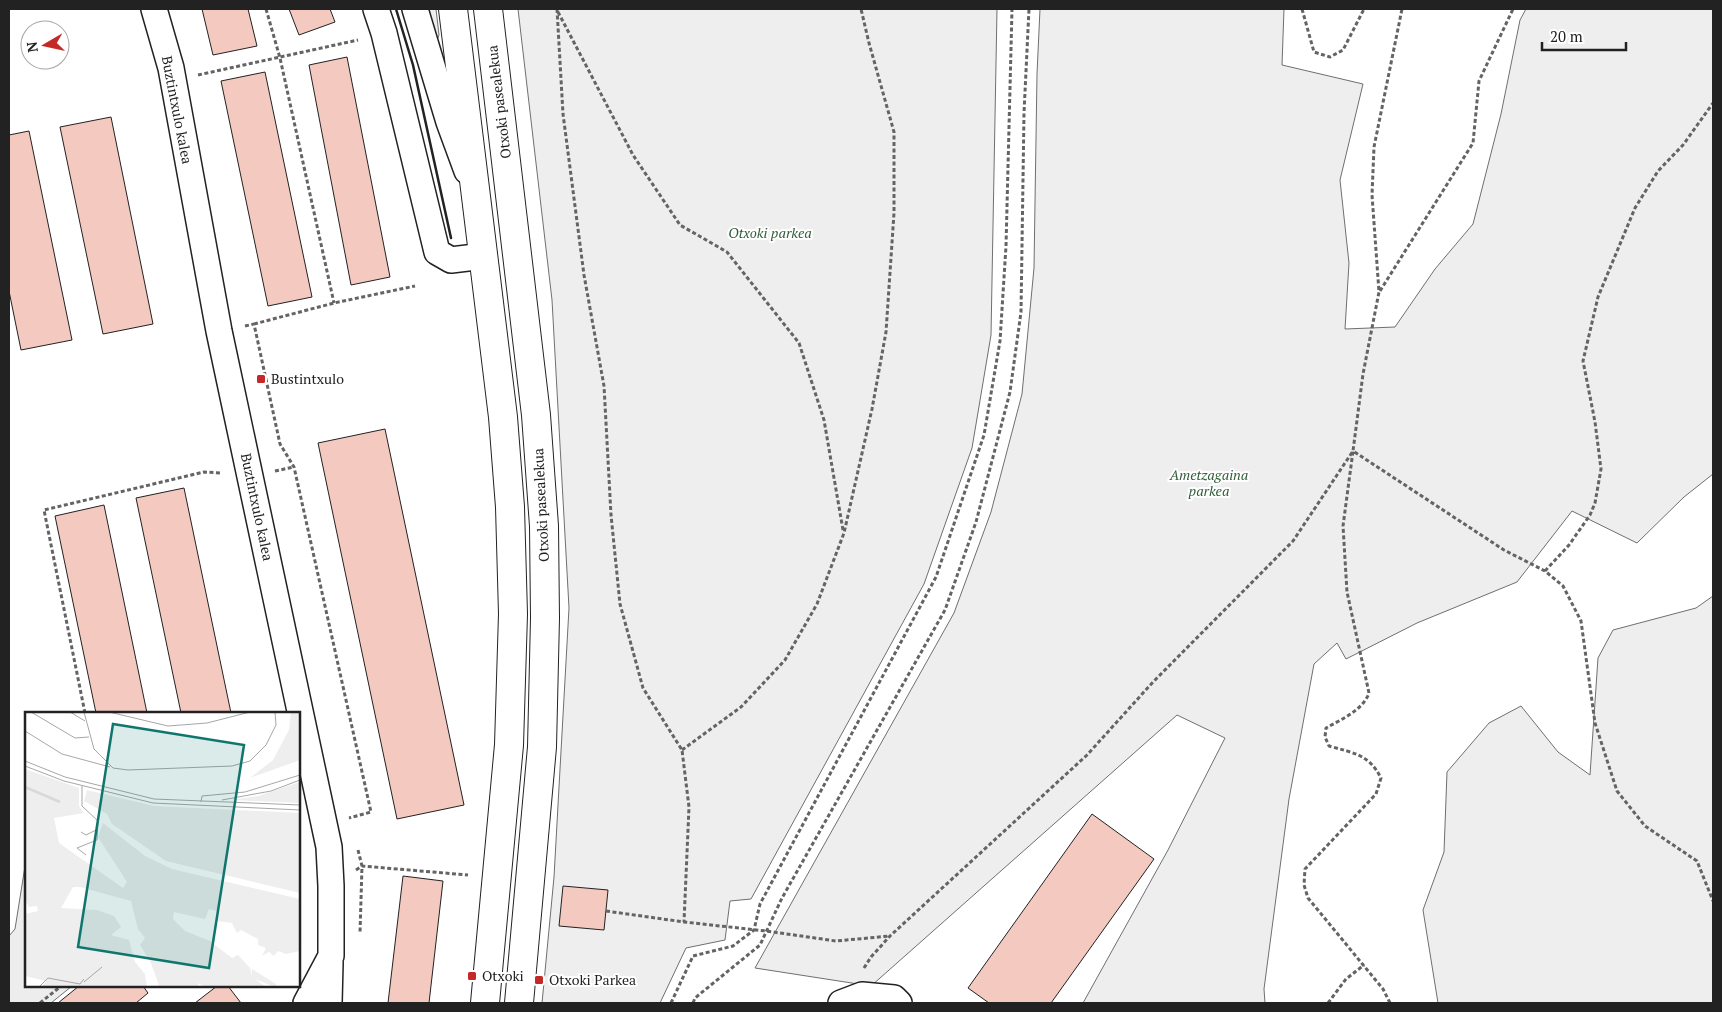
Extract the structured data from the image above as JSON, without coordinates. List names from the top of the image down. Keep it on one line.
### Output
{"streets":{"main road":["Otxoki pasealekua"],"street":["Buztintxulo kalea"]},"parks":["Otxoki parkea","Ametzagaina parkea"],"places":{"transit":["Bustintxulo","Otxoki","Otxoki Parkea"]},"scale_bar":"20 m","north":"left"}
